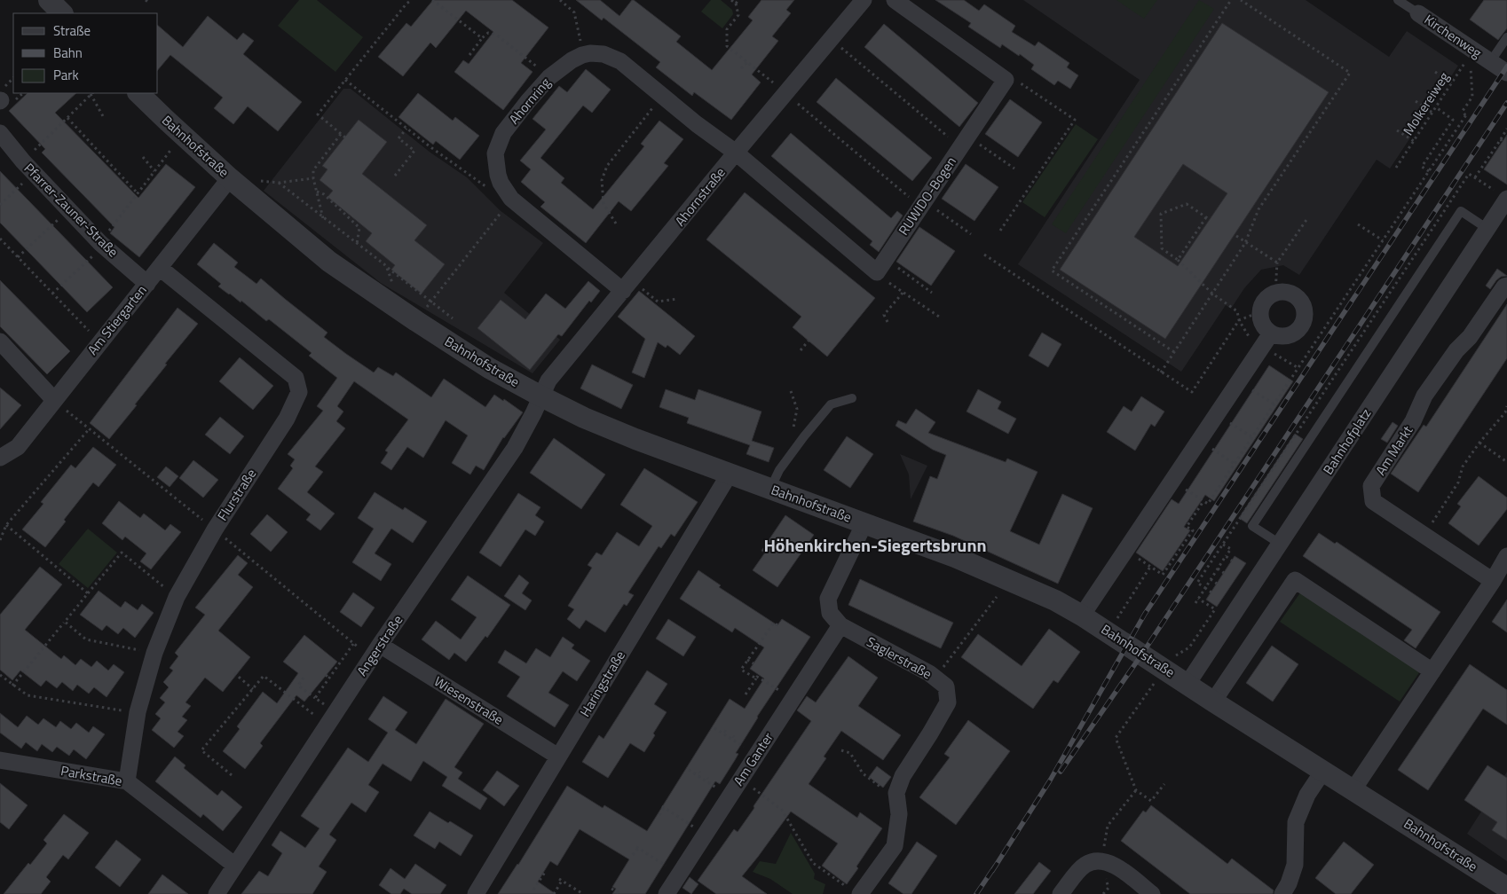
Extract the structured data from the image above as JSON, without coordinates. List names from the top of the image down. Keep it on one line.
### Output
{"streets":{"street":["Kirchenweg","Ahornring","Bahnhofstraße","RUWIDO-Bogen","Ahornstraße","Pfarrer-Zauner-Straße","Am Stiergarten","Bahnhofplatz","Am Markt","Flurstraße","Angerstraße","Saglerstraße","Haringstraße","Wiesenstraße","Am Ganter","Parkstraße"],"path":["Molkereiweg"]},"crossings":[["Kirchenweg","Molkereiweg"],["Ahornring","Ahornstraße"],["Bahnhofstraße","Ahornstraße"],["Bahnhofstraße","Am Stiergarten"],["Bahnhofstraße","Bahnhofplatz"],["Bahnhofstraße","Angerstraße"],["Bahnhofstraße","Saglerstraße"],["Bahnhofstraße","Haringstraße"],["Ahornstraße","Angerstraße"],["Pfarrer-Zauner-Straße","Am Stiergarten"],["Am Stiergarten","Flurstraße"],["Flurstraße","Parkstraße"],["Angerstraße","Wiesenstraße"],["Angerstraße","Parkstraße"],["Saglerstraße","Am Ganter"],["Haringstraße","Wiesenstraße"]],"districts":["Höhenkirchen-Siegertsbrunn"],"legend":["Straße","Bahn","Park"]}
